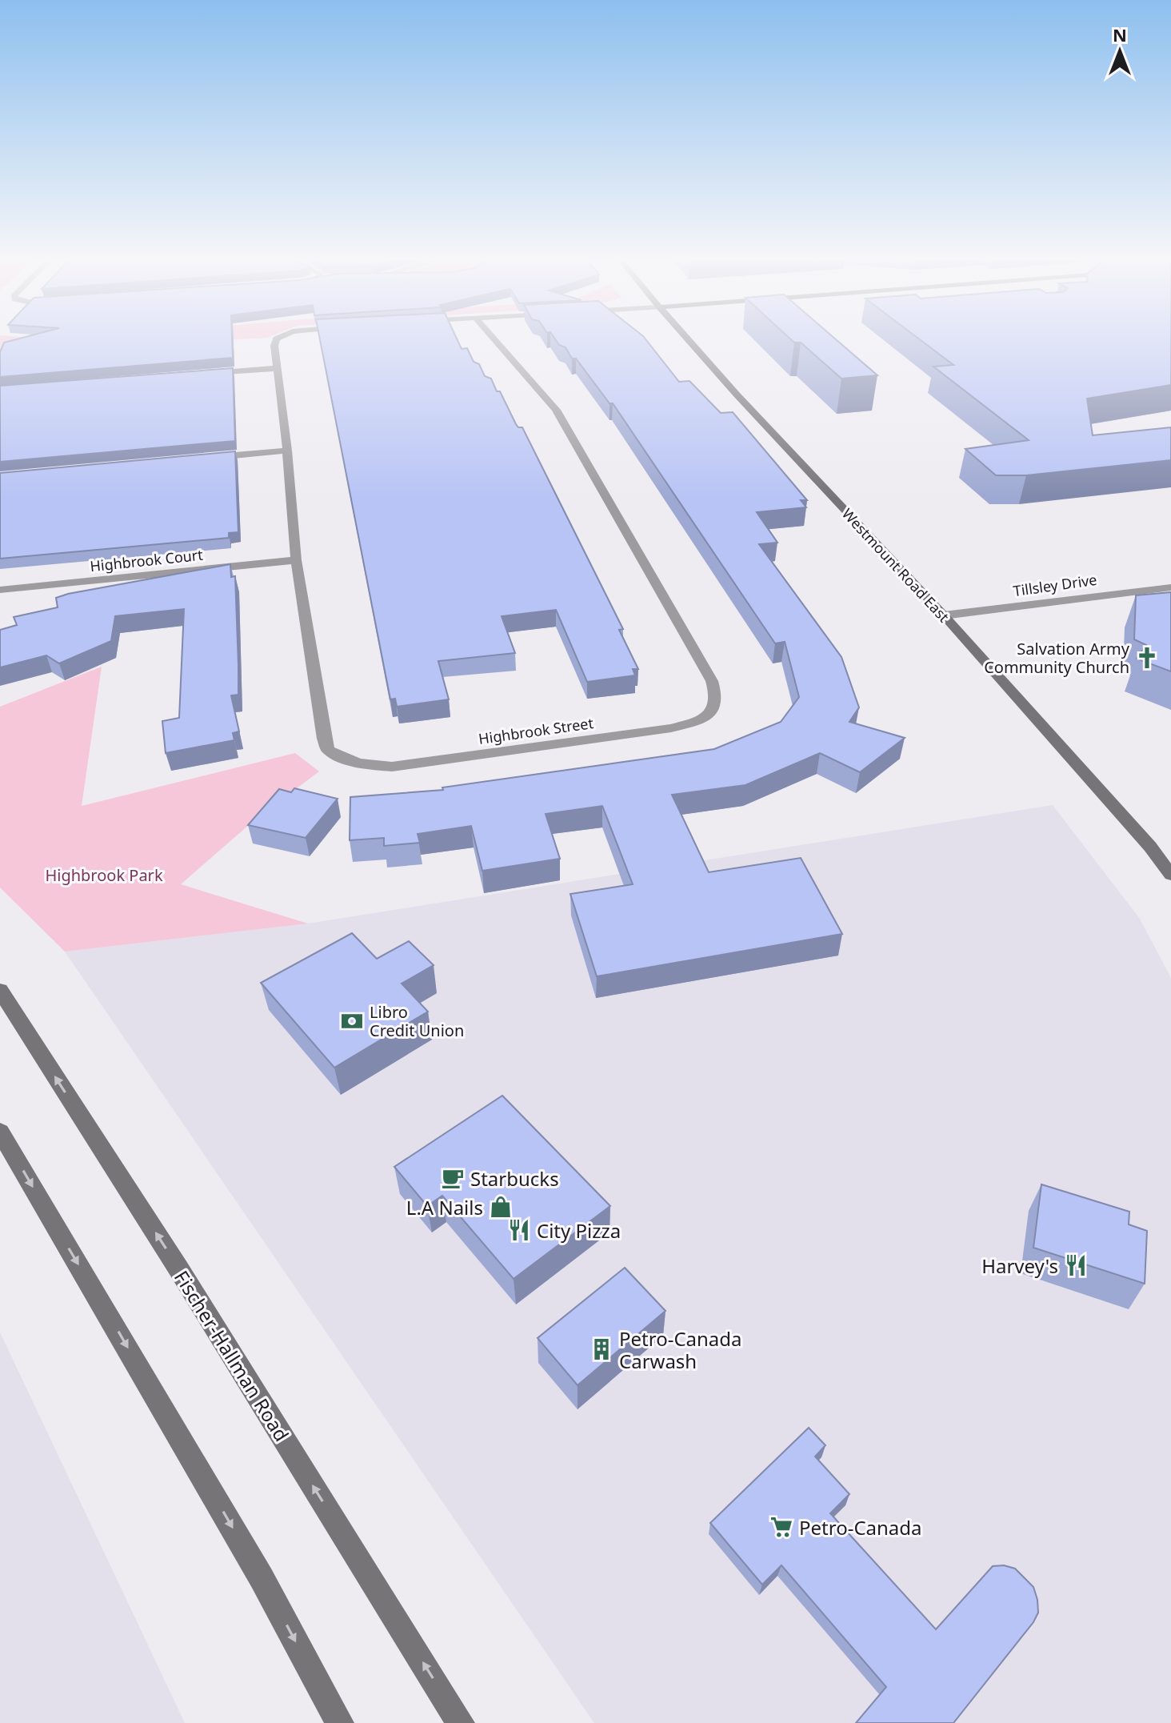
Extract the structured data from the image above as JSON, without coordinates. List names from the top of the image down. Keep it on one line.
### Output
{"streets":{"main road":["Westmount Road East","Fischer-Hallman Road"],"street":["Highbrook Court","Tillsley Drive","Highbrook Street"]},"crossings":[["Highbrook Court","Highbrook Street"],["Westmount Road East","Tillsley Drive"]],"parks":["Highbrook Park"],"places":{"church":["Salvation Army Community Church"],"bank":["Libro Credit Union"],"cafe":["Starbucks"],"shop":["L.A Nails"],"restaurant":["City Pizza","Harvey's"],"building":["Petro-Canada Carwash"],"supermarket":["Petro-Canada"]},"north":"top"}
